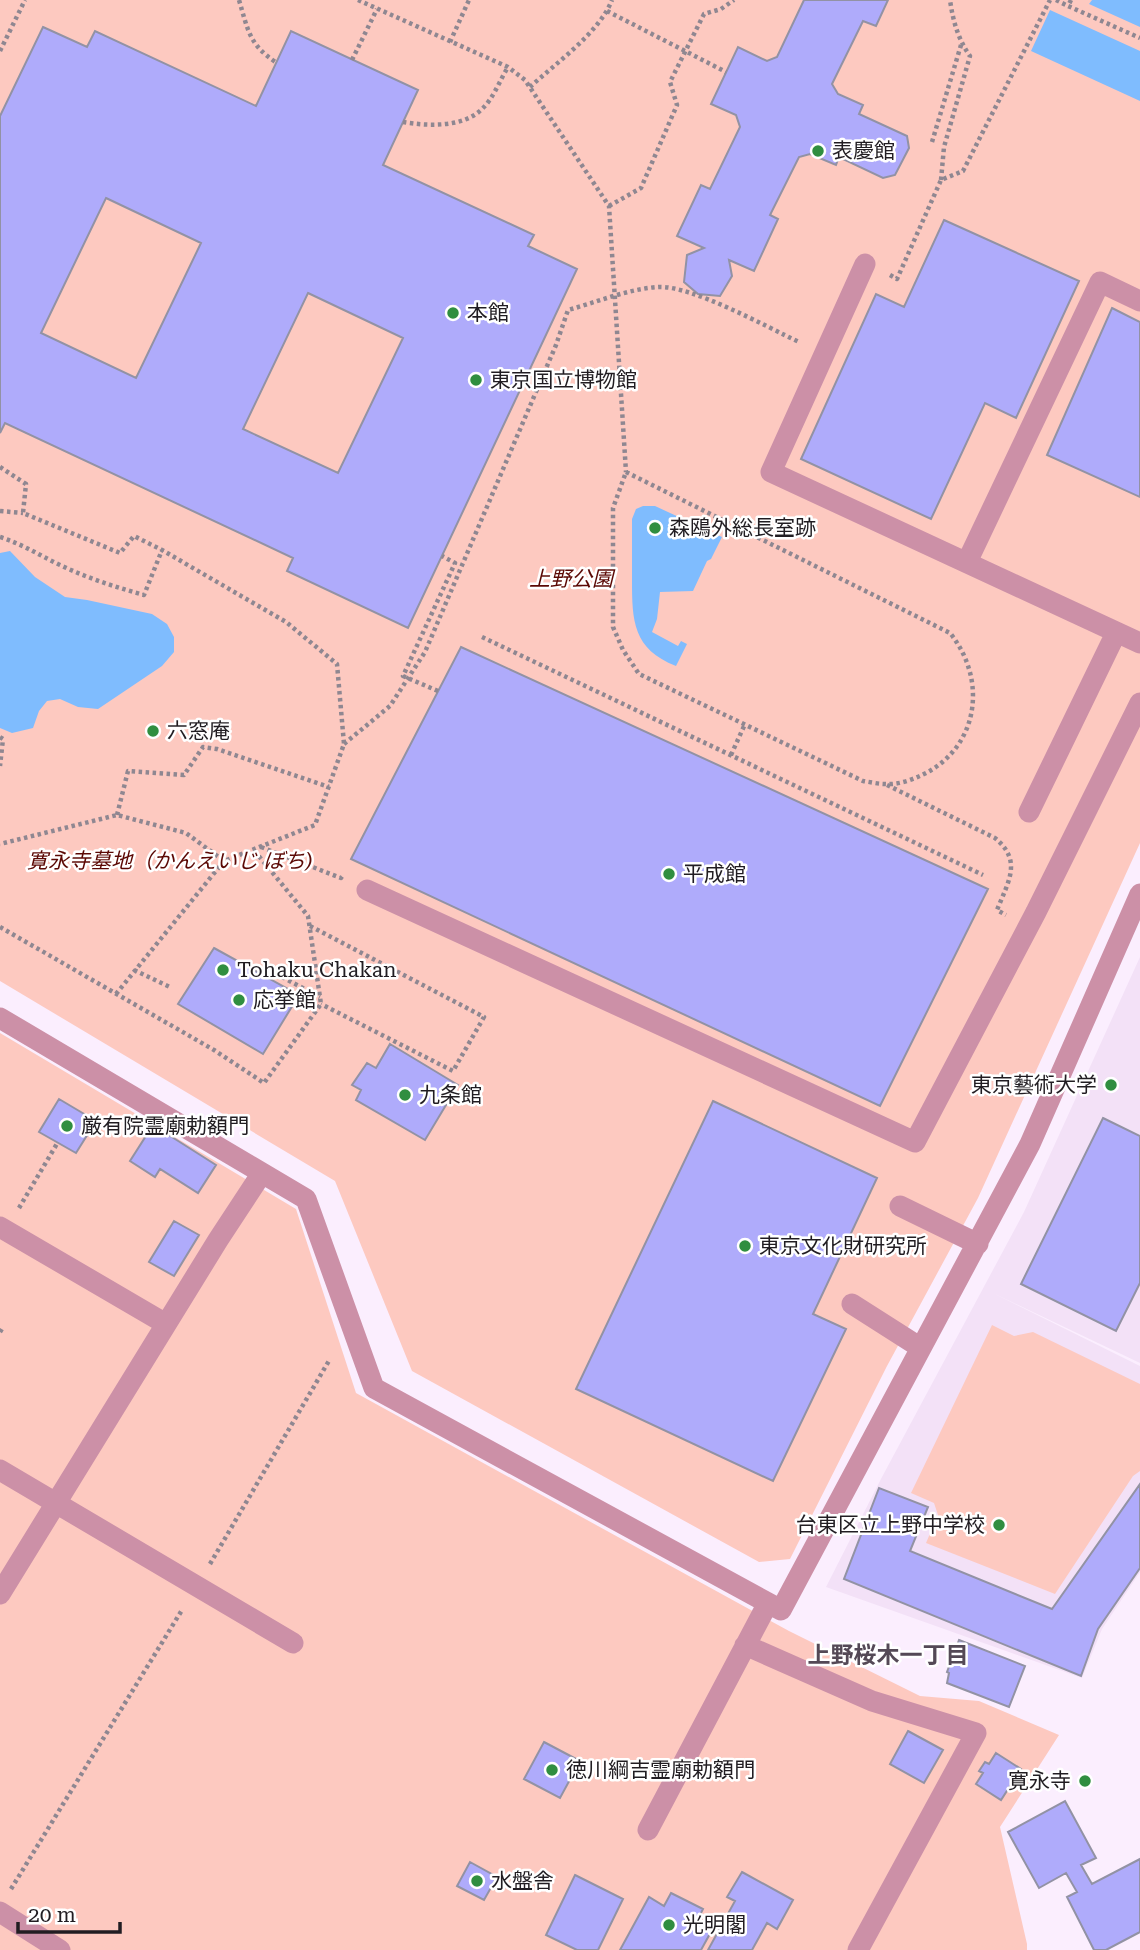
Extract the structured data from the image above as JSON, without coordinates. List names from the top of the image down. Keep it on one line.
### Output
{"districts":["上野桜木一丁目"],"parks":["上野公園","寛永寺墓地（かんえいじ ぼち)"],"places":["表慶館","本館","東京国立博物館","森鴎外総長室跡","六窓庵","平成館","Tohaku Chakan","応挙館","東京藝術大学","九条館","厳有院霊廟勅額門","東京文化財研究所","台東区立上野中学校","徳川綱吉霊廟勅額門","寛永寺","水盤舎","光明閣"],"scale_bar":"20 m"}
